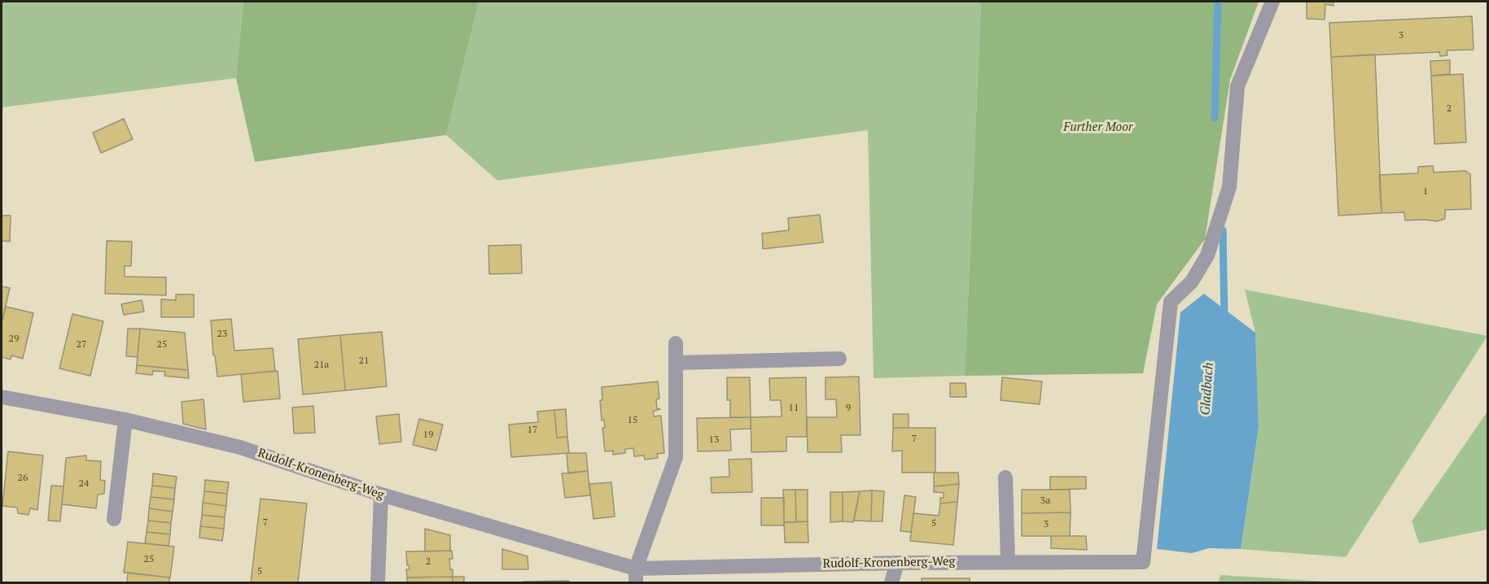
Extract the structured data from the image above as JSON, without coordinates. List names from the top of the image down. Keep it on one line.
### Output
{"streets":{"street":["Rudolf-Kronenberg-Weg"]},"water":["Gladbach"],"parks":["Further Moor"],"house_numbers":["3","2","1","23","29","27","25","21","21a","11","9","15","17","19","7","13","26","24","3a","7","5","3","25","2","5"]}
